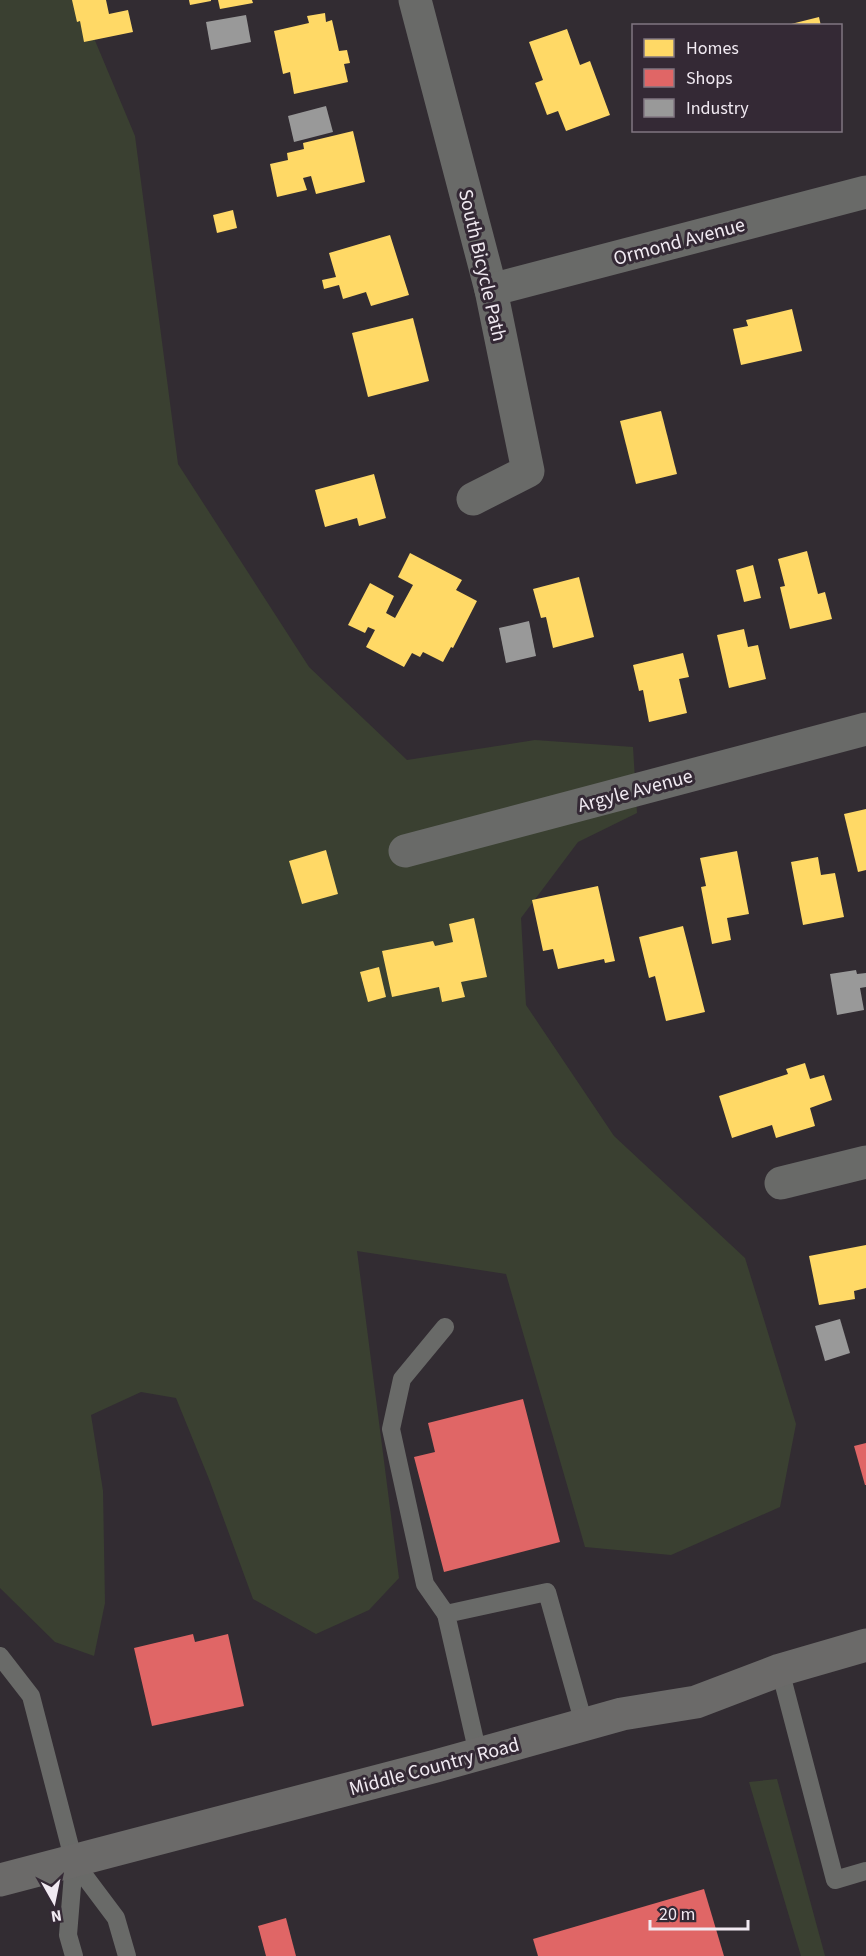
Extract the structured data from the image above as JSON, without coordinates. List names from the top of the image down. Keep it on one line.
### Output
{"streets":{"main road":["Middle Country Road"],"street":["Ormond Avenue","South Bicycle Path","Argyle Avenue"]},"crossings":[["Ormond Avenue","South Bicycle Path"]],"legend":["Homes","Shops","Industry"],"scale_bar":"20 m","north":"bottom"}
